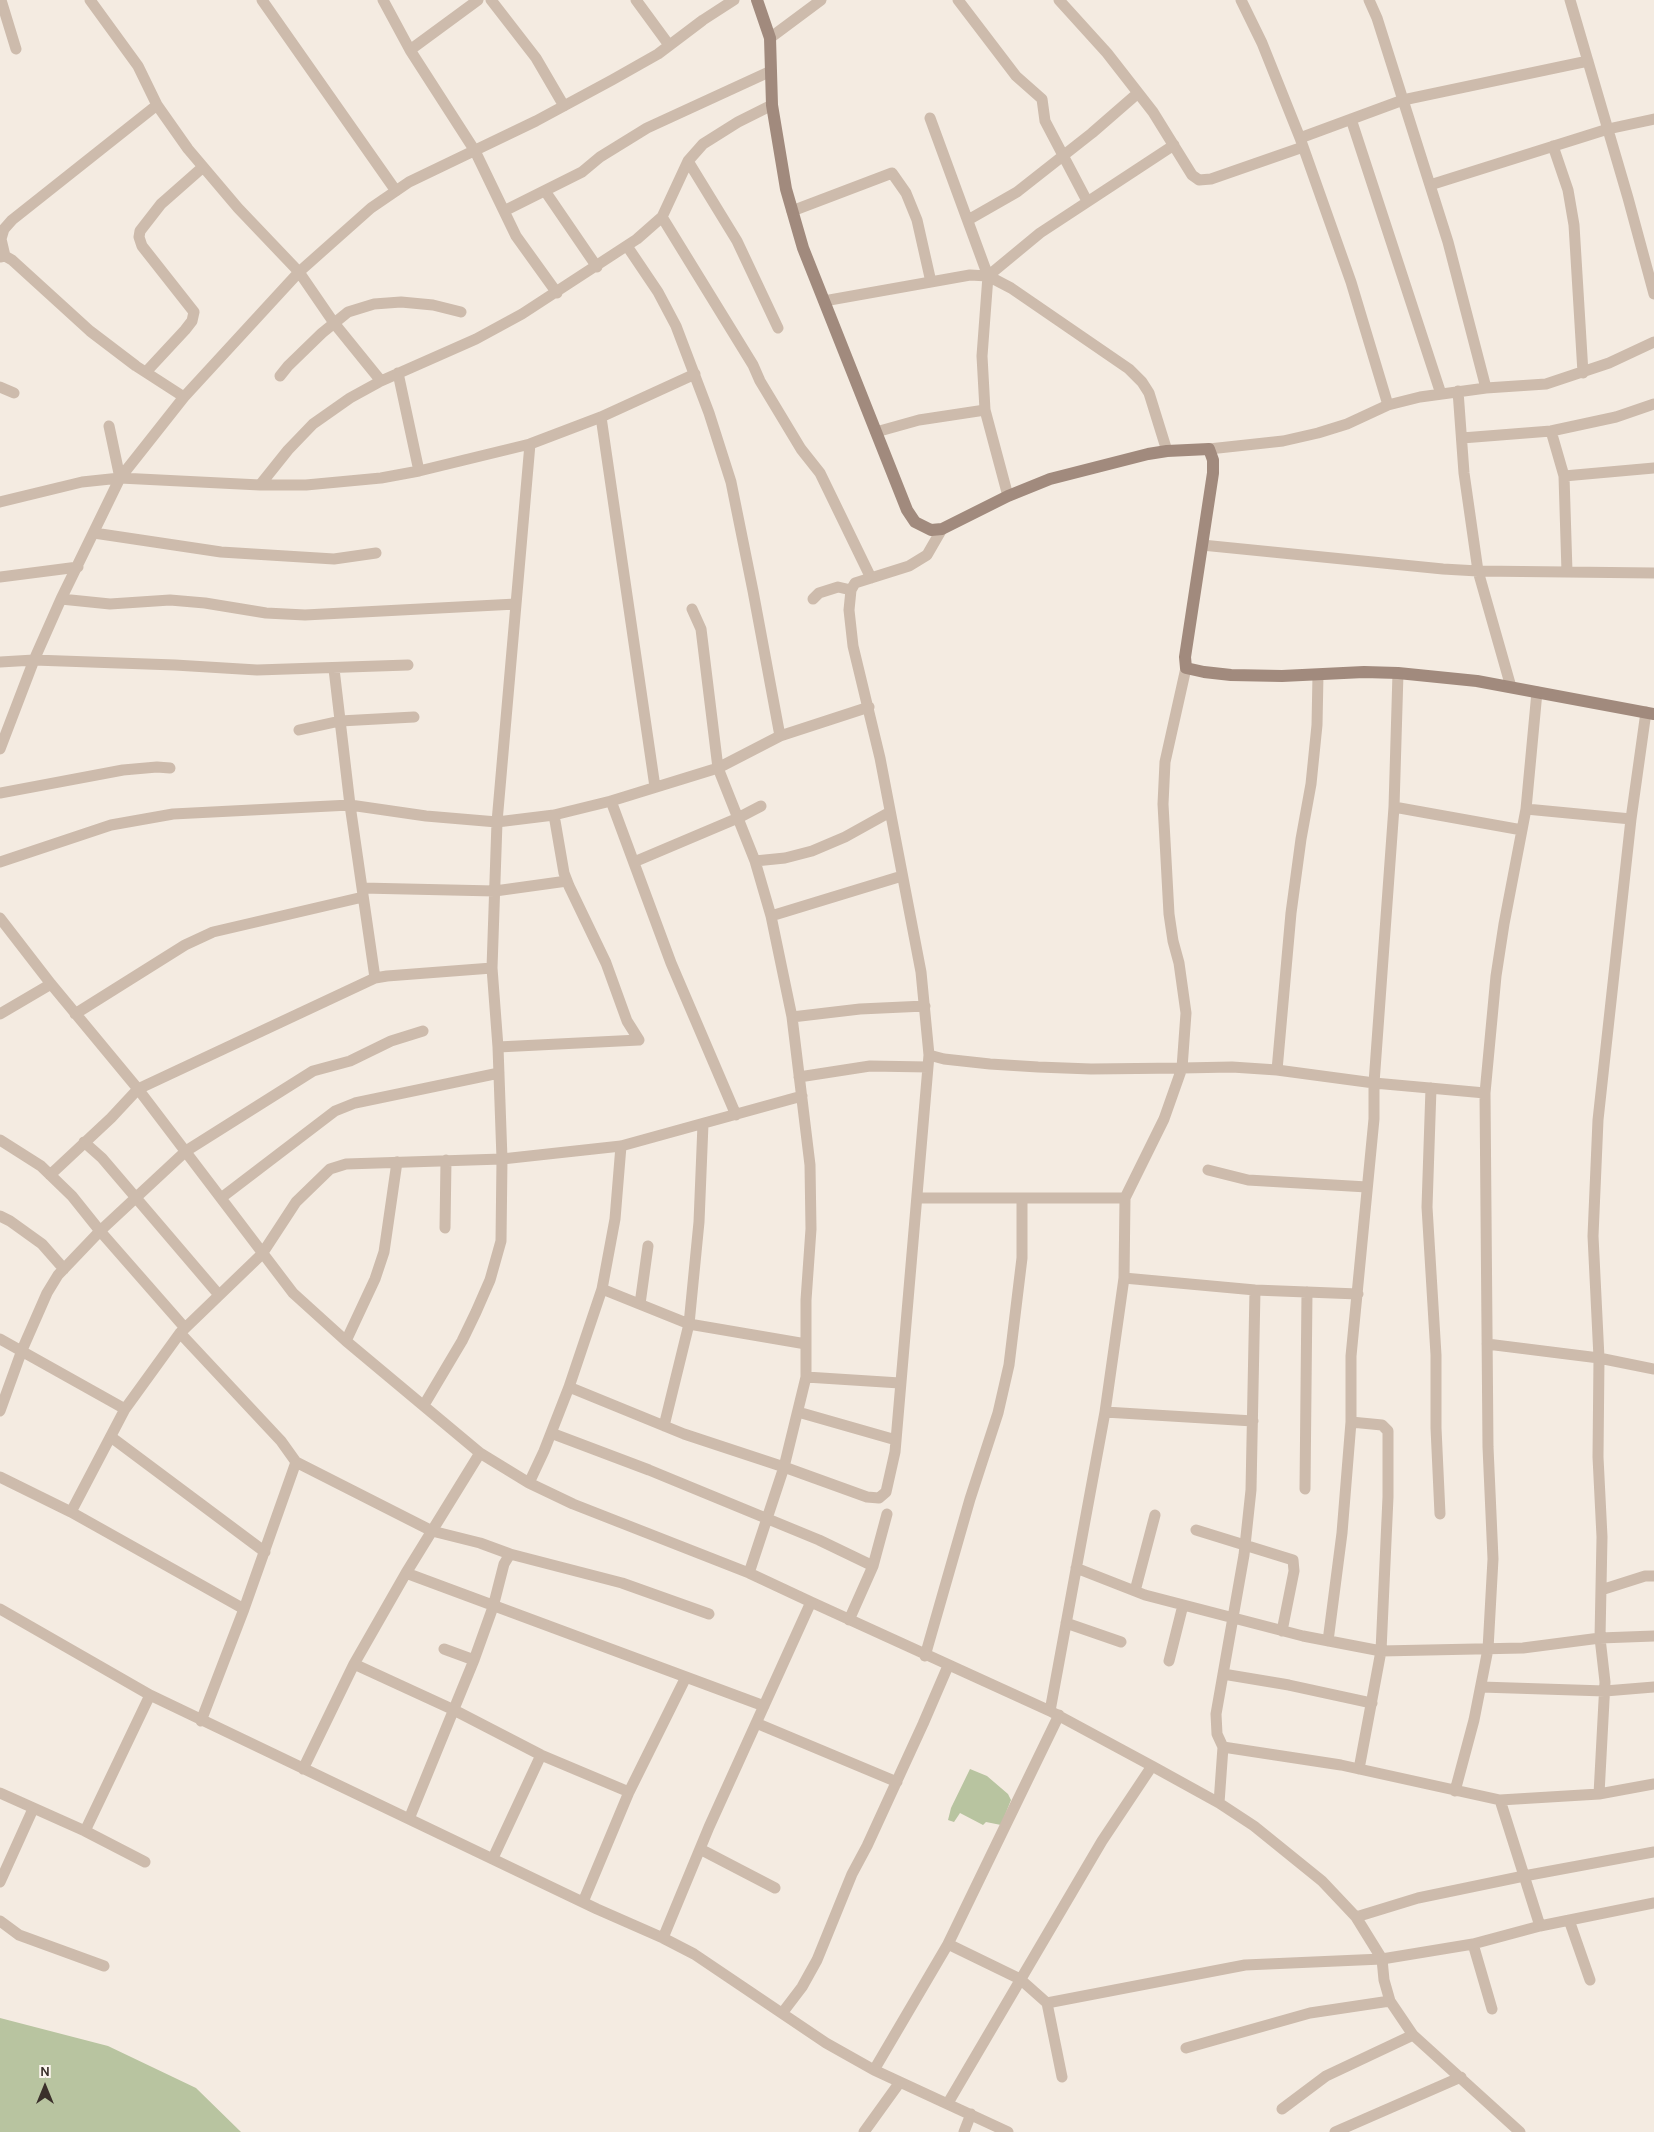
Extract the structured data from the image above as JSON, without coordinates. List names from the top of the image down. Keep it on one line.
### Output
{"north":"top"}
